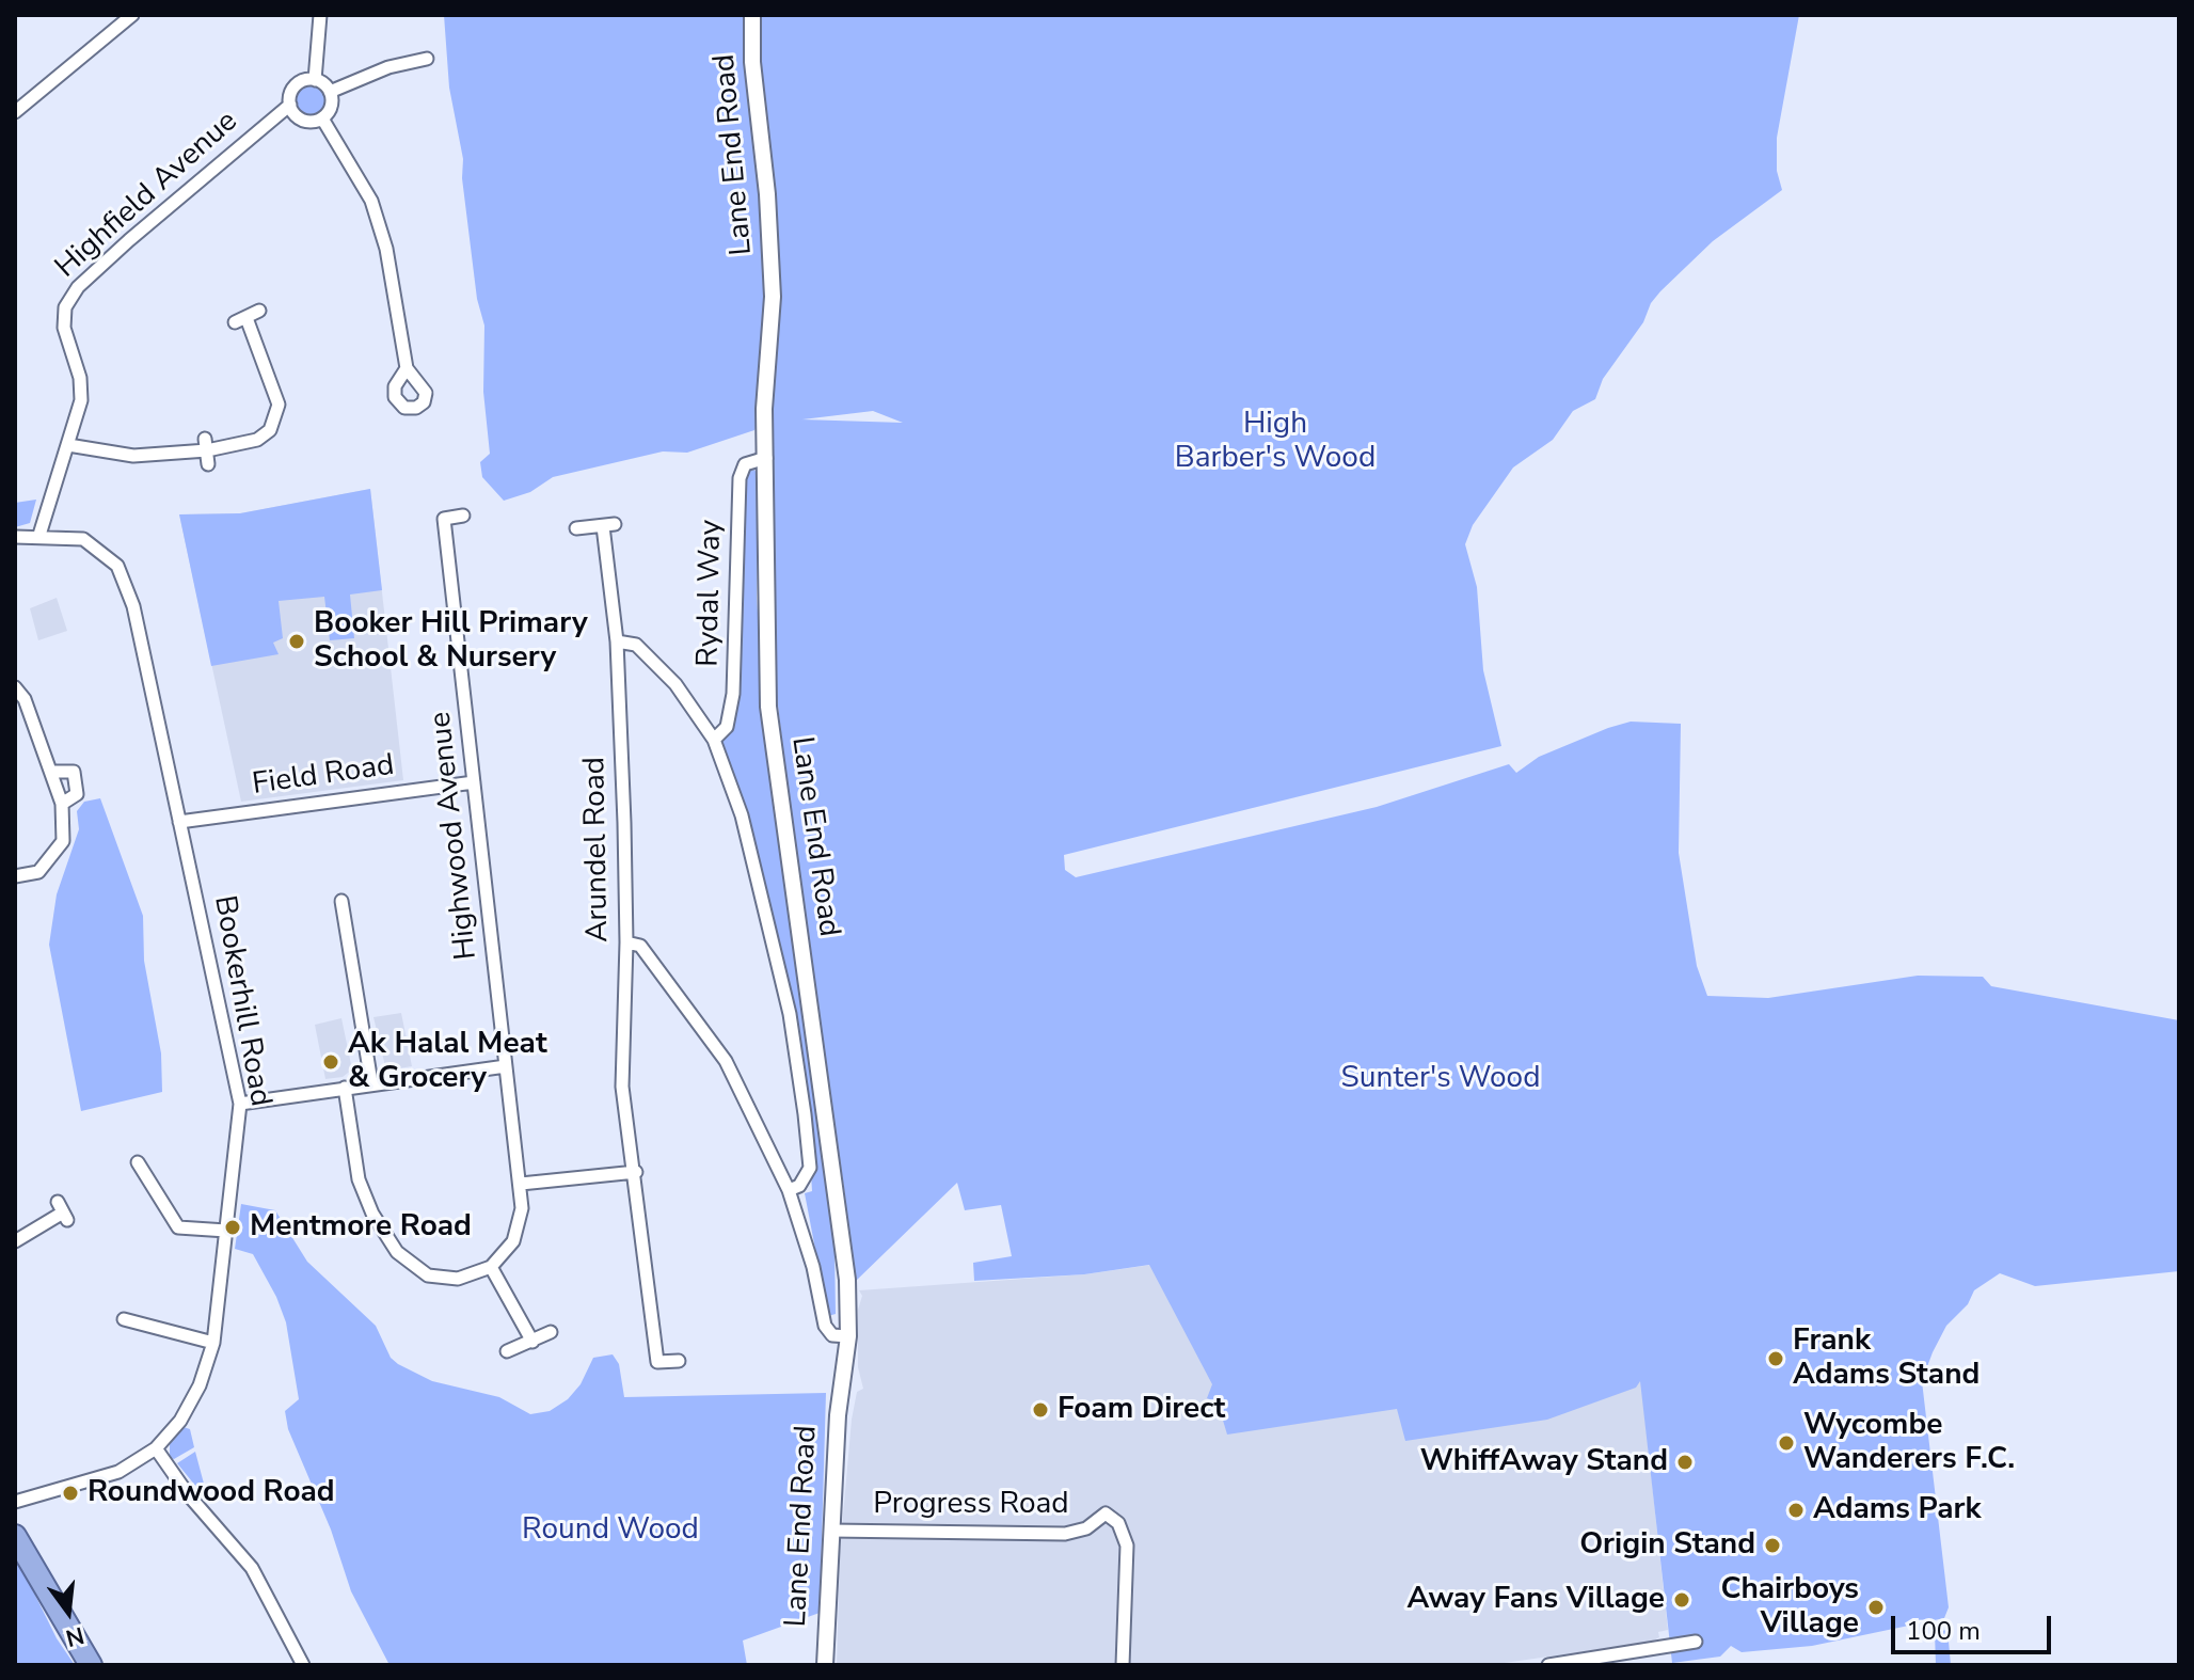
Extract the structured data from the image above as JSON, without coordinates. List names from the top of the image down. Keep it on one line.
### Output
{"streets":{"street":["Lane End Road","Highfield Avenue","Rydal Way","Field Road","Highwood Avenue","Arundel Road","Bookerhill Road","Progress Road"]},"crossings":[["Lane End Road","Rydal Way"],["Lane End Road","Progress Road"],["Highfield Avenue","Bookerhill Road"],["Field Road","Highwood Avenue"],["Field Road","Bookerhill Road"]],"parks":["High Barber's Wood","Sunter's Wood","Round Wood"],"places":["Booker Hill Primary School & Nursery","Ak Halal Meat & Grocery","Mentmore Road","Frank Adams Stand","Foam Direct","Wycombe Wanderers F.C.","WhiffAway Stand","Roundwood Road","Adams Park","Origin Stand","Away Fans Village","Chairboys Village"],"scale_bar":"100 m","north":"bottom"}
